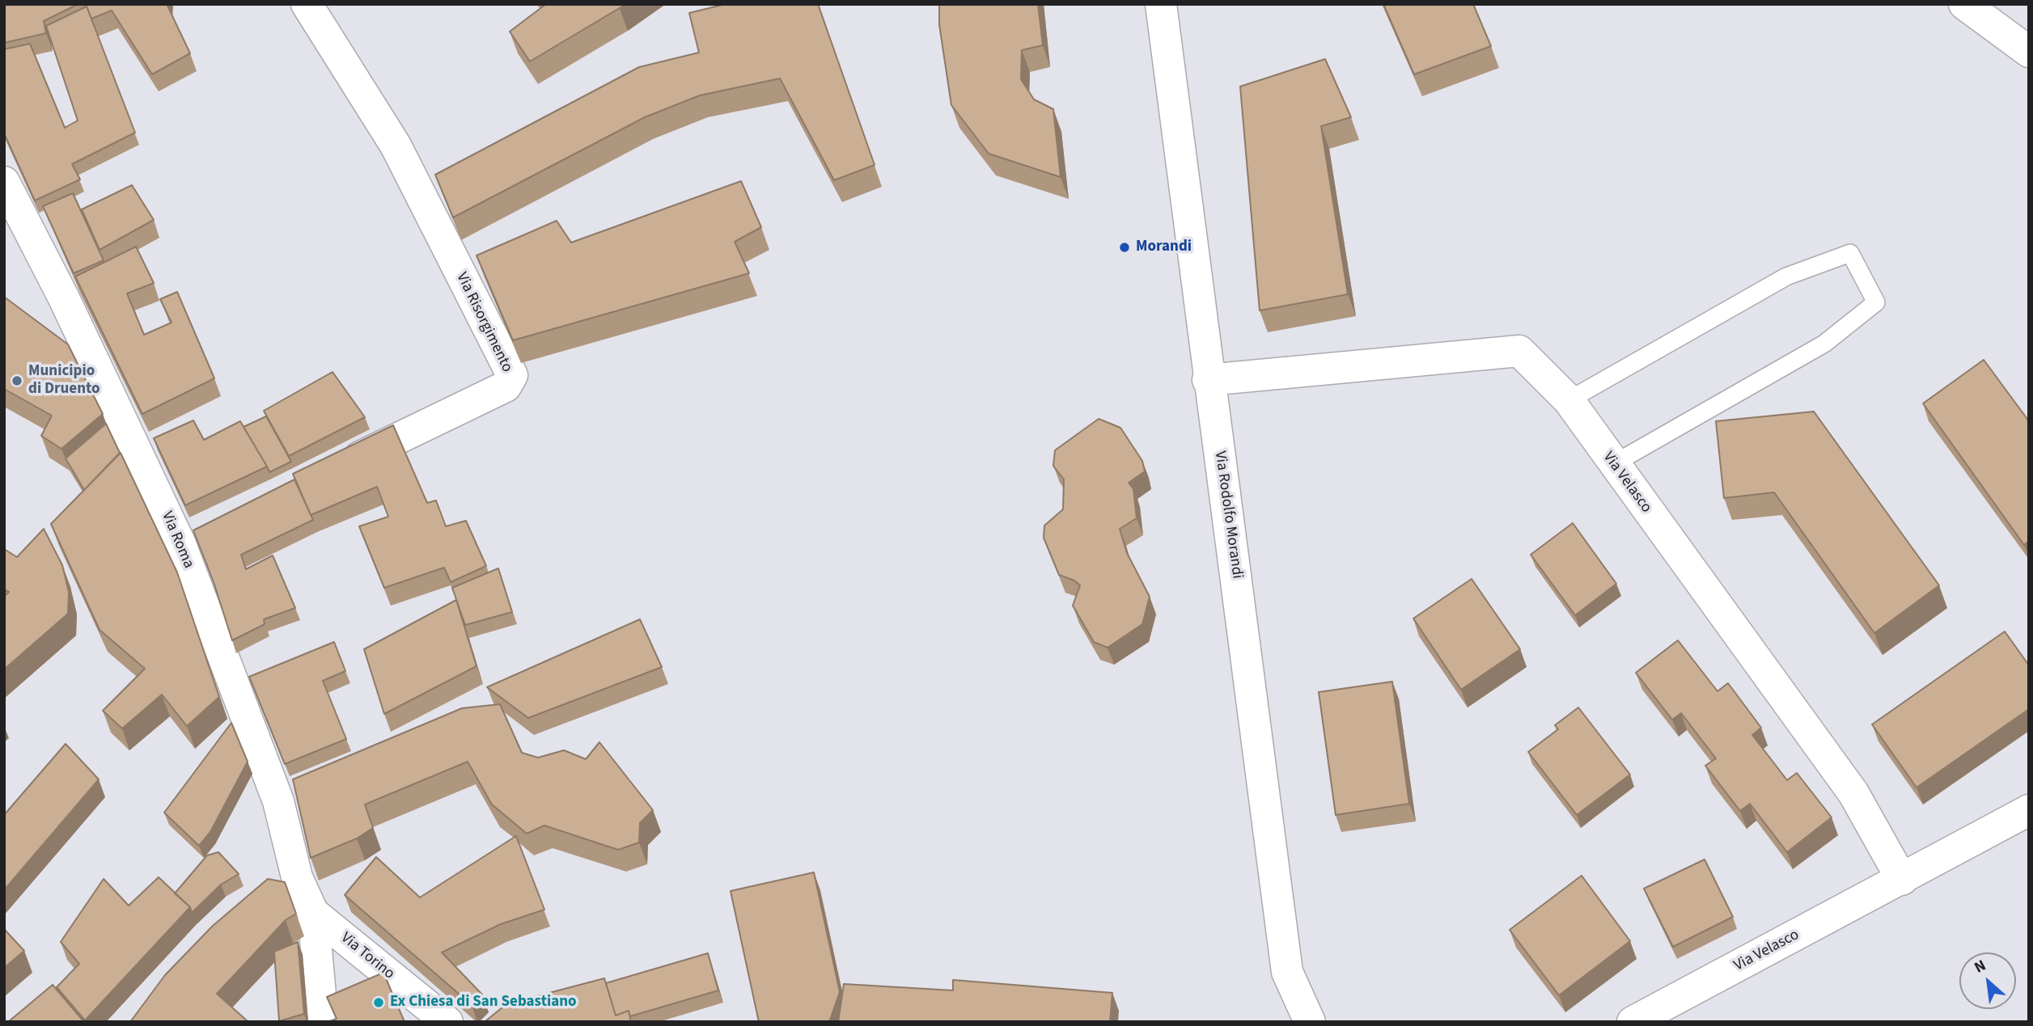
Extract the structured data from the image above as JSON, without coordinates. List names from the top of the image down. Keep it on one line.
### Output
{"streets":{"street":["Via Risorgimento","Via Velasco","Via Rodolfo Morandi","Via Roma","Via Torino"]},"crossings":[["Via Velasco","Via Rodolfo Morandi"],["Via Roma","Via Torino"]],"places":["Morandi","Municipio di Druento","Ex Chiesa di San Sebastiano"],"north":"top left"}
